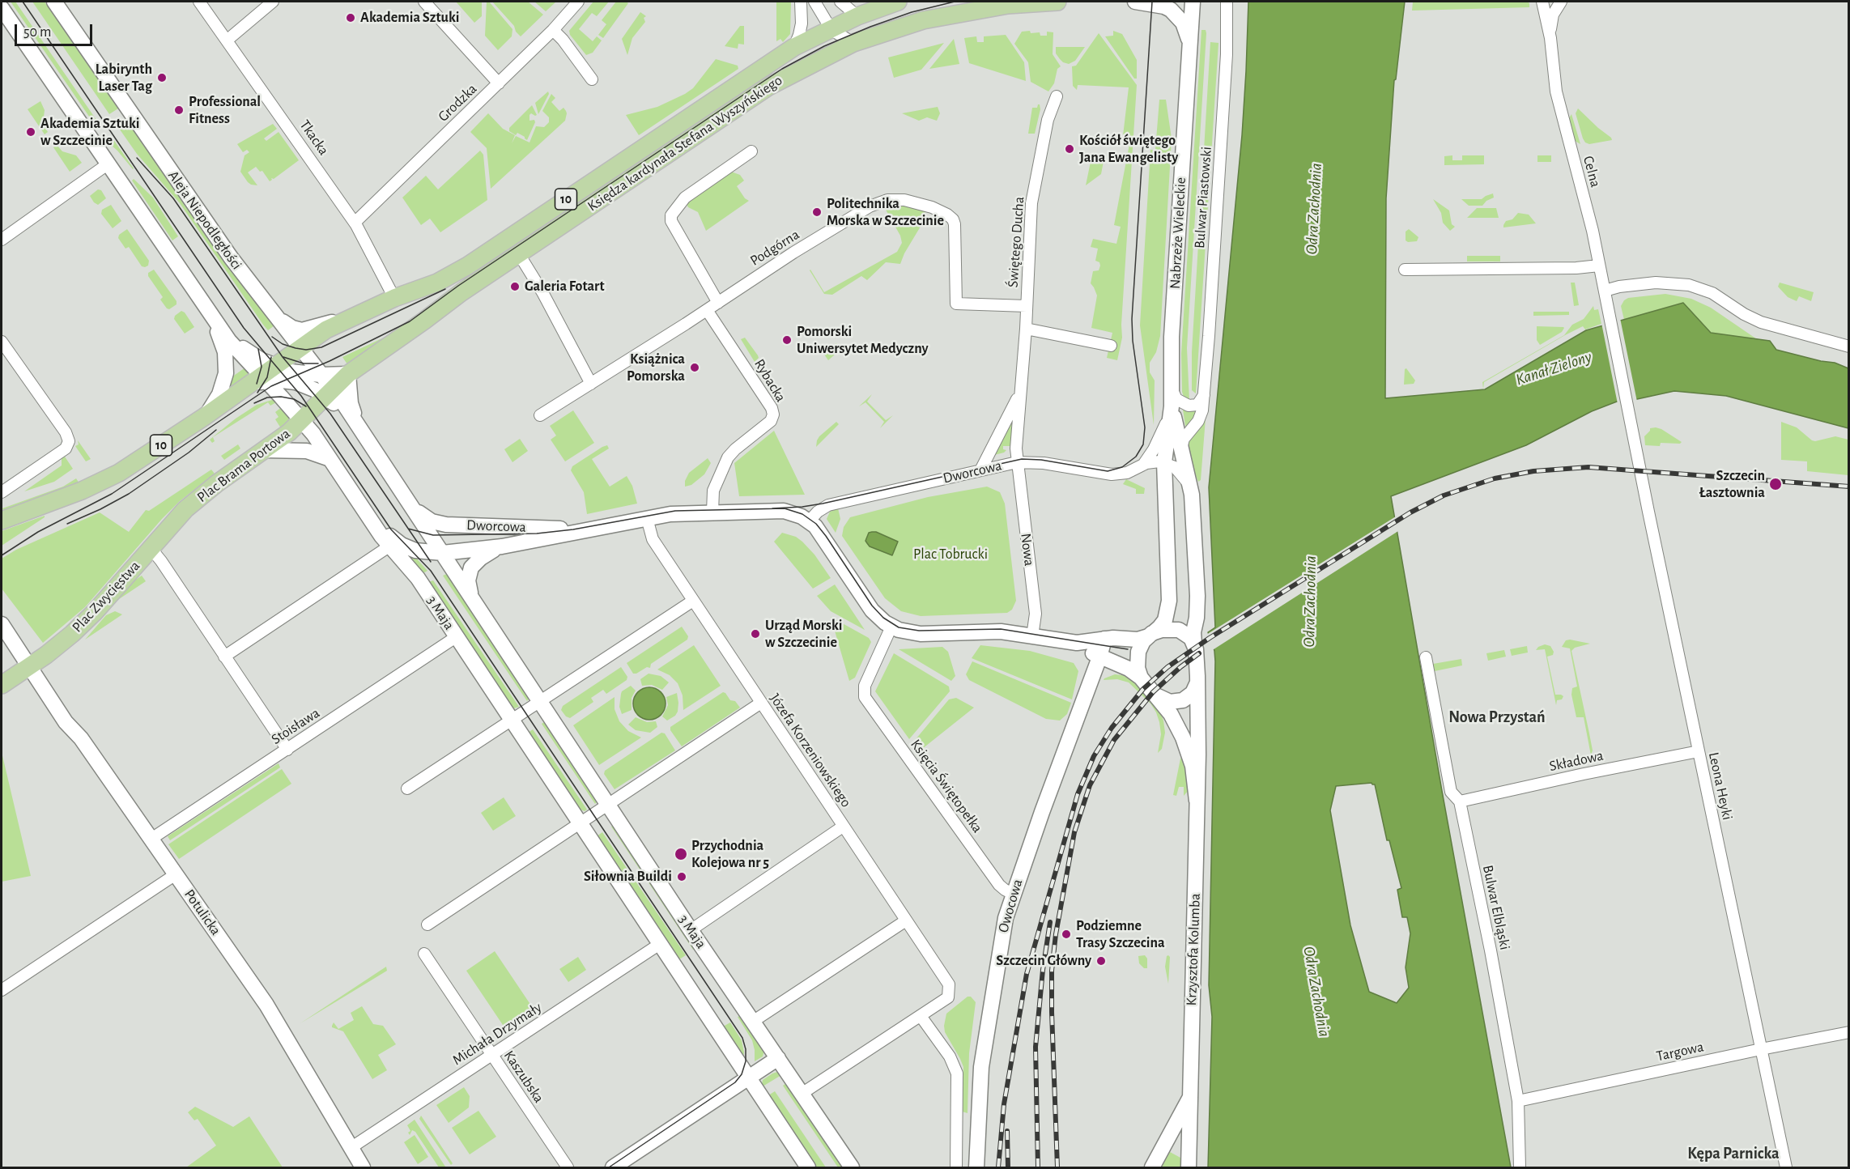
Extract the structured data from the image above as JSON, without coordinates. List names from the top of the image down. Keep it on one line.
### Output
{"streets":{"main road":["Księdza kardynała Stefana Wyszyńskiego","10","Plac Brama Portowa","Plac Zwycięstwa"],"street":["Grodzka","Tkacka","Celna","Bulwar Piastowski","Aleja Niepodległości","Nabrzeże Wieleckie","Świętego Ducha","Podgórna","Rybacka","Dworcowa","Nowa","3 Maja","Stoisława","Józefa Korzeniowskiego","Składowa","Księcia Świętopełka","Leona Heyki","Owocowa","Bulwar Elbląski","Potulicka","Krzysztofa Kolumba","Michała Drzymały","Targowa","Kaszubska"]},"crossings":[["Grodzka","Tkacka"],["Tkacka","Księdza kardynała Stefana Wyszyńskiego"],["Księdza kardynała Stefana Wyszyńskiego","10"],["Księdza kardynała Stefana Wyszyńskiego","Aleja Niepodległości"],["Celna","Leona Heyki"],["Bulwar Piastowski","Nabrzeże Wieleckie"],["10","Aleja Niepodległości"],["10","Plac Brama Portowa"],["Nabrzeże Wieleckie","Dworcowa"],["Nabrzeże Wieleckie","Krzysztofa Kolumba"],["Świętego Ducha","Podgórna"],["Świętego Ducha","Dworcowa"],["Świętego Ducha","Nowa"],["Podgórna","Rybacka"],["Rybacka","Dworcowa"],["Plac Brama Portowa","Plac Zwycięstwa"],["Dworcowa","Nowa"],["Dworcowa","3 Maja"],["Dworcowa","Józefa Korzeniowskiego"],["Plac Zwycięstwa","Potulicka"],["3 Maja","Stoisława"],["3 Maja","Michała Drzymały"],["Stoisława","Potulicka"],["Składowa","Leona Heyki"],["Składowa","Bulwar Elbląski"],["Księcia Świętopełka","Owocowa"],["Leona Heyki","Targowa"],["Bulwar Elbląski","Targowa"],["Potulicka","Michała Drzymały"],["Michała Drzymały","Kaszubska"]],"districts":["Nowa Przystań","Kępa Parnicka"],"water":["Odra Zachodnia","Kanał Zielony"],"parks":["Plac Tobrucki"],"places":["Akademia Sztuki","Labirynth Laser Tag","Professional Fitness","Akademia Sztuki w Szczecinie","Kościół świętego Jana Ewangelisty","Politechnika Morska w Szczecinie","Galeria Fotart","Pomorski Uniwersytet Medyczny","Książnica Pomorska","Szczecin Łasztownia","Urząd Morski w Szczecinie","Przychodnia Kolejowa nr 5","Siłownia Buildi","Podziemne Trasy Szczecina","Szczecin Główny"],"scale_bar":"50 m"}
